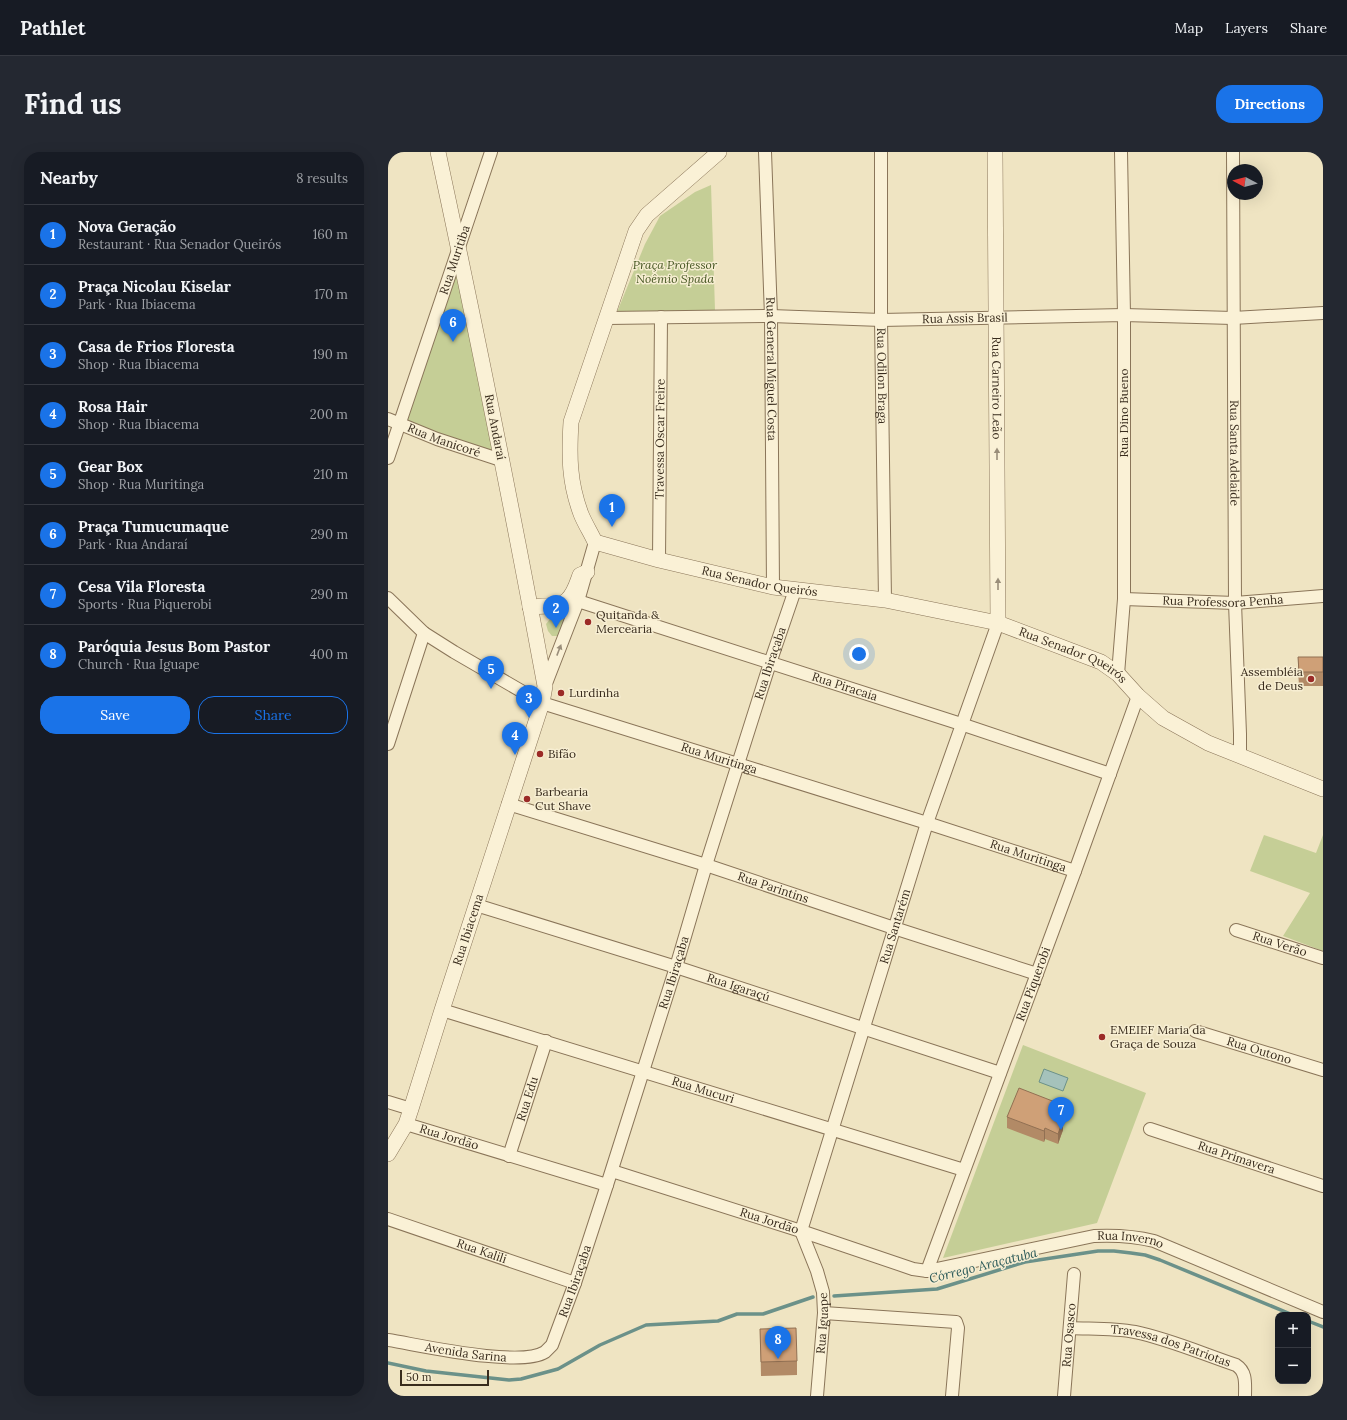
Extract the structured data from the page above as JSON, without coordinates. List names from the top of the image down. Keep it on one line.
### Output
{"streets":{"street":["Rua Muritiba","Rua Assis Brasil","Rua General Miguel Costa","Rua Odilon Braga","Rua Carneiro Leão","Rua Dino Bueno","Rua Andaraí","Travessa Oscar Freire","Rua Manicoré","Rua Santa Adelaide","Rua Senador Queirós","Rua Professora Penha","Rua Ibiraçaba","Rua Piracaia","Rua Muritinga","Rua Parintins","Rua Santarém","Rua Ibiacema","Rua Verão","Rua Piquerobi","Rua Igaraçú","Rua Outono","Rua Mucuri","Rua Edu","Rua Jordão","Rua Primavera","Rua Inverno","Rua Kalili","Rua Iguape","Rua Osasco","Travessa dos Patriotas","Avenida Sarina"]},"crossings":[["Rua Muritiba","Rua Andaraí"],["Rua Muritiba","Rua Manicoré"],["Rua Assis Brasil","Rua General Miguel Costa"],["Rua Assis Brasil","Rua Odilon Braga"],["Rua Assis Brasil","Rua Carneiro Leão"],["Rua Assis Brasil","Rua Dino Bueno"],["Rua Assis Brasil","Travessa Oscar Freire"],["Rua Assis Brasil","Rua Santa Adelaide"],["Rua General Miguel Costa","Rua Senador Queirós"],["Rua Odilon Braga","Rua Senador Queirós"],["Rua Carneiro Leão","Rua Senador Queirós"],["Rua Carneiro Leão","Rua Santarém"],["Rua Dino Bueno","Rua Senador Queirós"],["Rua Dino Bueno","Rua Professora Penha"],["Rua Andaraí","Rua Manicoré"],["Rua Andaraí","Rua Muritinga"],["Rua Andaraí","Rua Ibiacema"],["Travessa Oscar Freire","Rua Senador Queirós"],["Rua Santa Adelaide","Rua Senador Queirós"],["Rua Santa Adelaide","Rua Professora Penha"],["Rua Senador Queirós","Rua Ibiraçaba"],["Rua Senador Queirós","Rua Santarém"],["Rua Senador Queirós","Rua Piquerobi"],["Rua Ibiraçaba","Rua Piracaia"],["Rua Ibiraçaba","Rua Muritinga"],["Rua Ibiraçaba","Rua Parintins"],["Rua Ibiraçaba","Rua Igaraçú"],["Rua Ibiraçaba","Rua Mucuri"],["Rua Ibiraçaba","Rua Jordão"],["Rua Ibiraçaba","Rua Kalili"],["Rua Ibiraçaba","Avenida Sarina"],["Rua Piracaia","Rua Santarém"],["Rua Piracaia","Rua Piquerobi"],["Rua Muritinga","Rua Santarém"],["Rua Muritinga","Rua Ibiacema"],["Rua Muritinga","Rua Piquerobi"],["Rua Parintins","Rua Santarém"],["Rua Parintins","Rua Ibiacema"],["Rua Parintins","Rua Piquerobi"],["Rua Santarém","Rua Igaraçú"],["Rua Santarém","Rua Mucuri"],["Rua Santarém","Rua Jordão"],["Rua Santarém","Rua Iguape"],["Rua Ibiacema","Rua Igaraçú"],["Rua Ibiacema","Rua Mucuri"],["Rua Ibiacema","Rua Jordão"],["Rua Piquerobi","Rua Igaraçú"],["Rua Piquerobi","Rua Mucuri"],["Rua Piquerobi","Rua Jordão"],["Rua Piquerobi","Rua Inverno"],["Rua Mucuri","Rua Edu"],["Rua Edu","Rua Jordão"],["Rua Jordão","Rua Inverno"],["Rua Jordão","Rua Iguape"],["Rua Osasco","Travessa dos Patriotas"]],"one_way":["Rua Carneiro Leão"],"water":["Córrego Araçatuba"],"parks":["Praça Professor Noêmio Spada"],"places":["Quitanda & Mercearia","Assembléia de Deus","Lurdinha","Bifão","Barbearia Cut Shave","EMEIEF Maria da Graça de Souza"],"scale_bar":"50 m","north":"left","page":{"header":"Pathlet","nav":["Map","Layers","Share"],"buttons":["Directions",["Save","Share"]],"title":"Find us","heading":["Nearby","8 results"],"list":[{"mark":"1","name":"Nova Geração","note":"Restaurant · Rua Senador Queirós","value":"160 m"},{"mark":"2","name":"Praça Nicolau Kiselar","note":"Park · Rua Ibiacema","value":"170 m"},{"mark":"3","name":"Casa de Frios Floresta","note":"Shop · Rua Ibiacema","value":"190 m"},{"mark":"4","name":"Rosa Hair","note":"Shop · Rua Ibiacema","value":"200 m"},{"mark":"5","name":"Gear Box","note":"Shop · Rua Muritinga","value":"210 m"},{"mark":"6","name":"Praça Tumucumaque","note":"Park · Rua Andaraí","value":"290 m"},{"mark":"7","name":"Cesa Vila Floresta","note":"Sports · Rua Piquerobi","value":"290 m"},{"mark":"8","name":"Paróquia Jesus Bom Pastor","note":"Church · Rua Iguape","value":"400 m"}],"pins":["6","1","2","5","3","4","7","8"],"map_buttons":["+","−"],"scale":"50 m"}}
